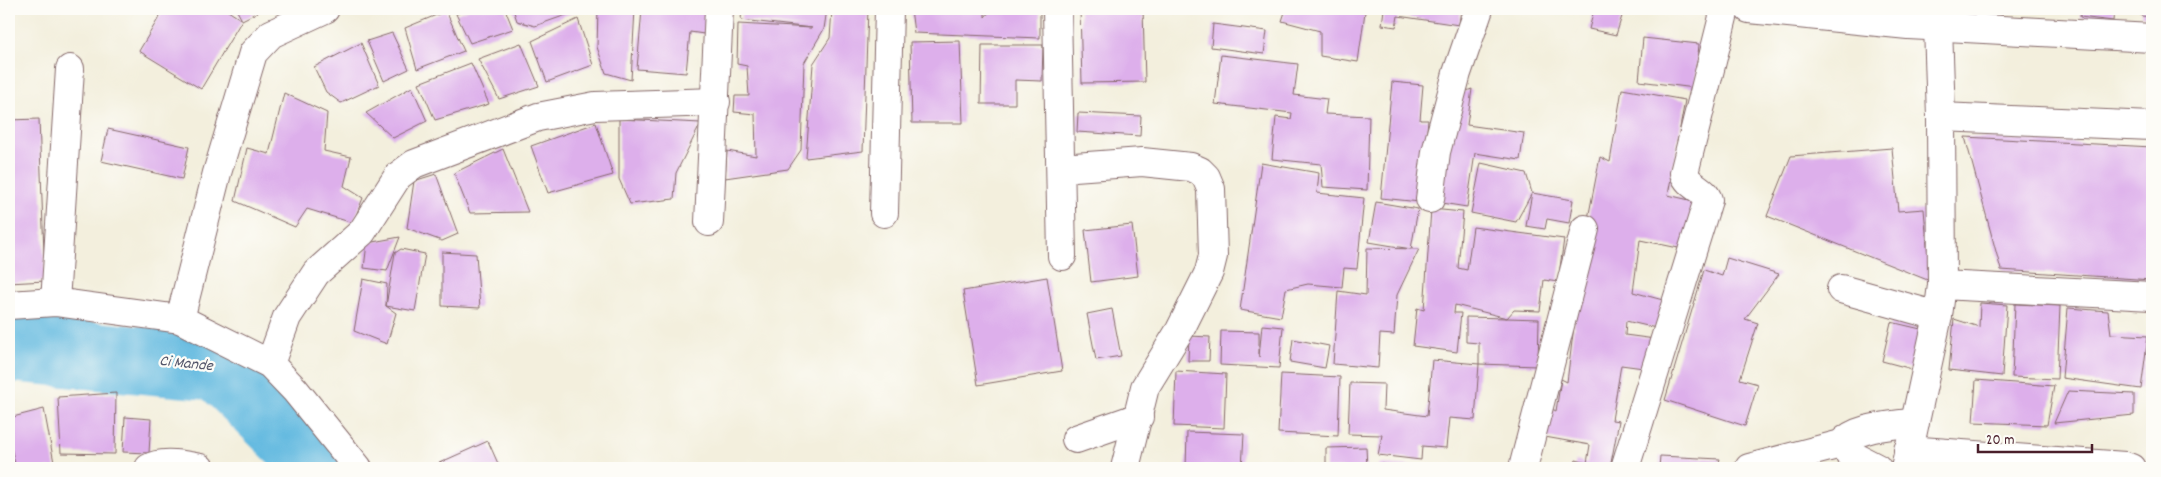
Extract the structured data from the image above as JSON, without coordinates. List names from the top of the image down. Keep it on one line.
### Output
{"water":["Ci Mande"],"scale_bar":"20 m"}
